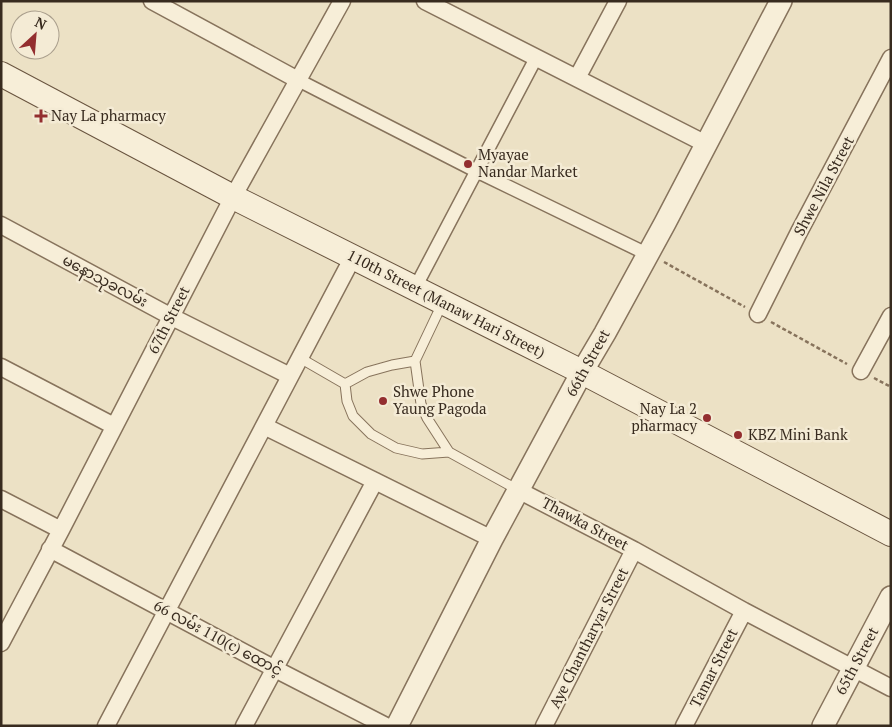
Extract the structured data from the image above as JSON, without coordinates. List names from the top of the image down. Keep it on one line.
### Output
{"streets":{"main road":["110th Street (Manaw Hari Street)"],"street":["Shwe Nila Street","မနောသုခလမ်း","67th Street","66th Street","Thawka Street","66 လမ်း 110(c) ထောင့်","Aye Chantharyar Street","65th Street","Tamar Street"]},"crossings":[["မနောသုခလမ်း","67th Street"],["110th Street (Manaw Hari Street)","67th Street"],["110th Street (Manaw Hari Street)","66th Street"],["67th Street","66 လမ်း 110(c) ထောင့်"],["66th Street","Thawka Street"],["Thawka Street","Aye Chantharyar Street"],["Thawka Street","65th Street"],["Thawka Street","Tamar Street"]],"places":{"health":["Nay La pharmacy"],"other":["Myayae Nandar Market","Shwe Phone Yaung Pagoda","Nay La 2 pharmacy","KBZ Mini Bank"]},"north":"top right"}
